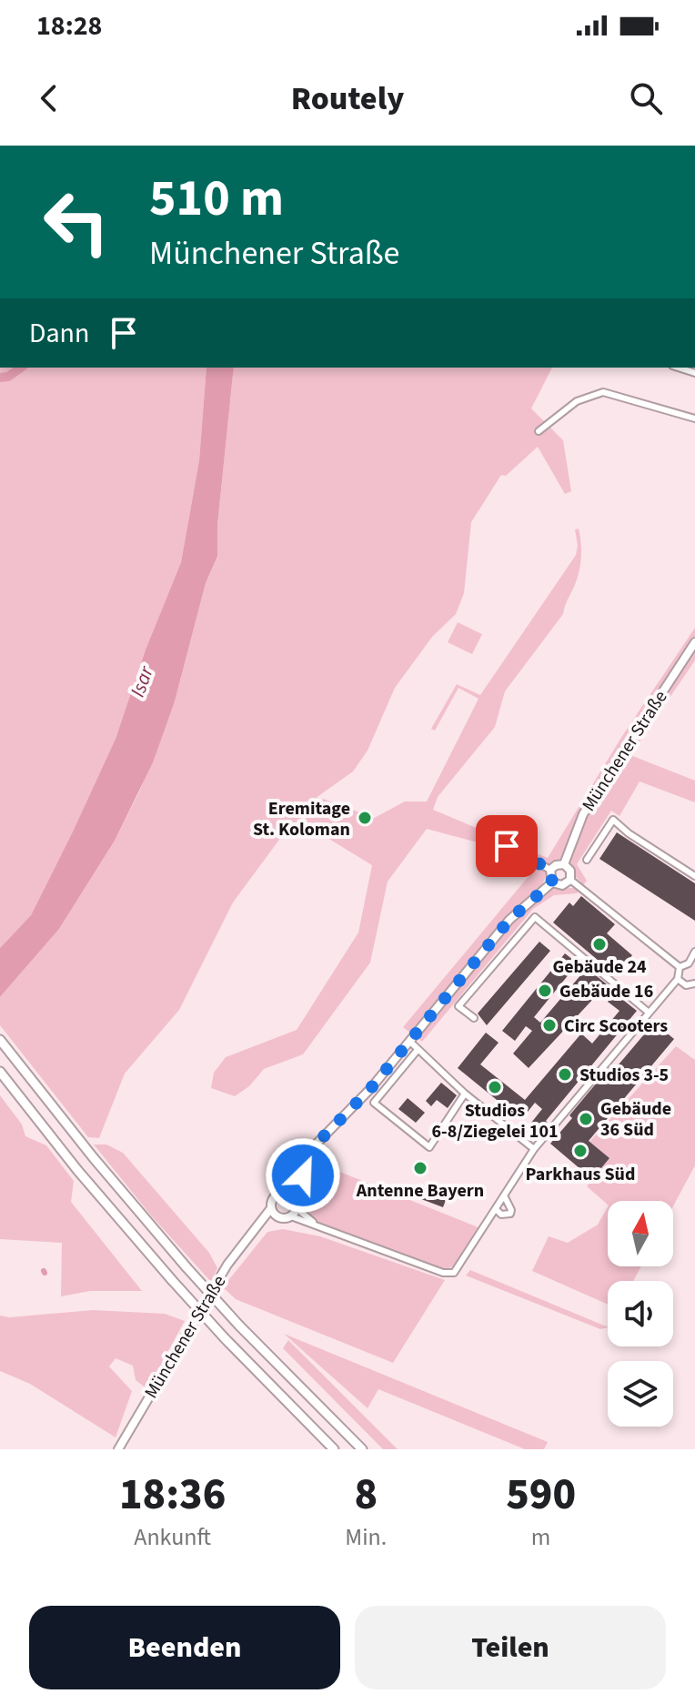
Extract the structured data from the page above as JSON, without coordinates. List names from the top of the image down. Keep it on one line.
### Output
{"streets":{"main road":["Münchener Straße"]},"water":["Isar"],"places":["Eremitage St. Koloman","Gebäude 24","Gebäude 16","Circ Scooters","Studios 3-5","Studios 6-8/Ziegelei 101","Gebäude 36 Süd","Parkhaus Süd","Antenne Bayern"],"north":"top","page":{"status":"18:28","header":"Routely","turn":["510 m","Münchener Straße"],"then":"Dann","eta":["18:36","Ankunft","8","Min.","590","m"],"buttons":["Beenden","Teilen"]}}
